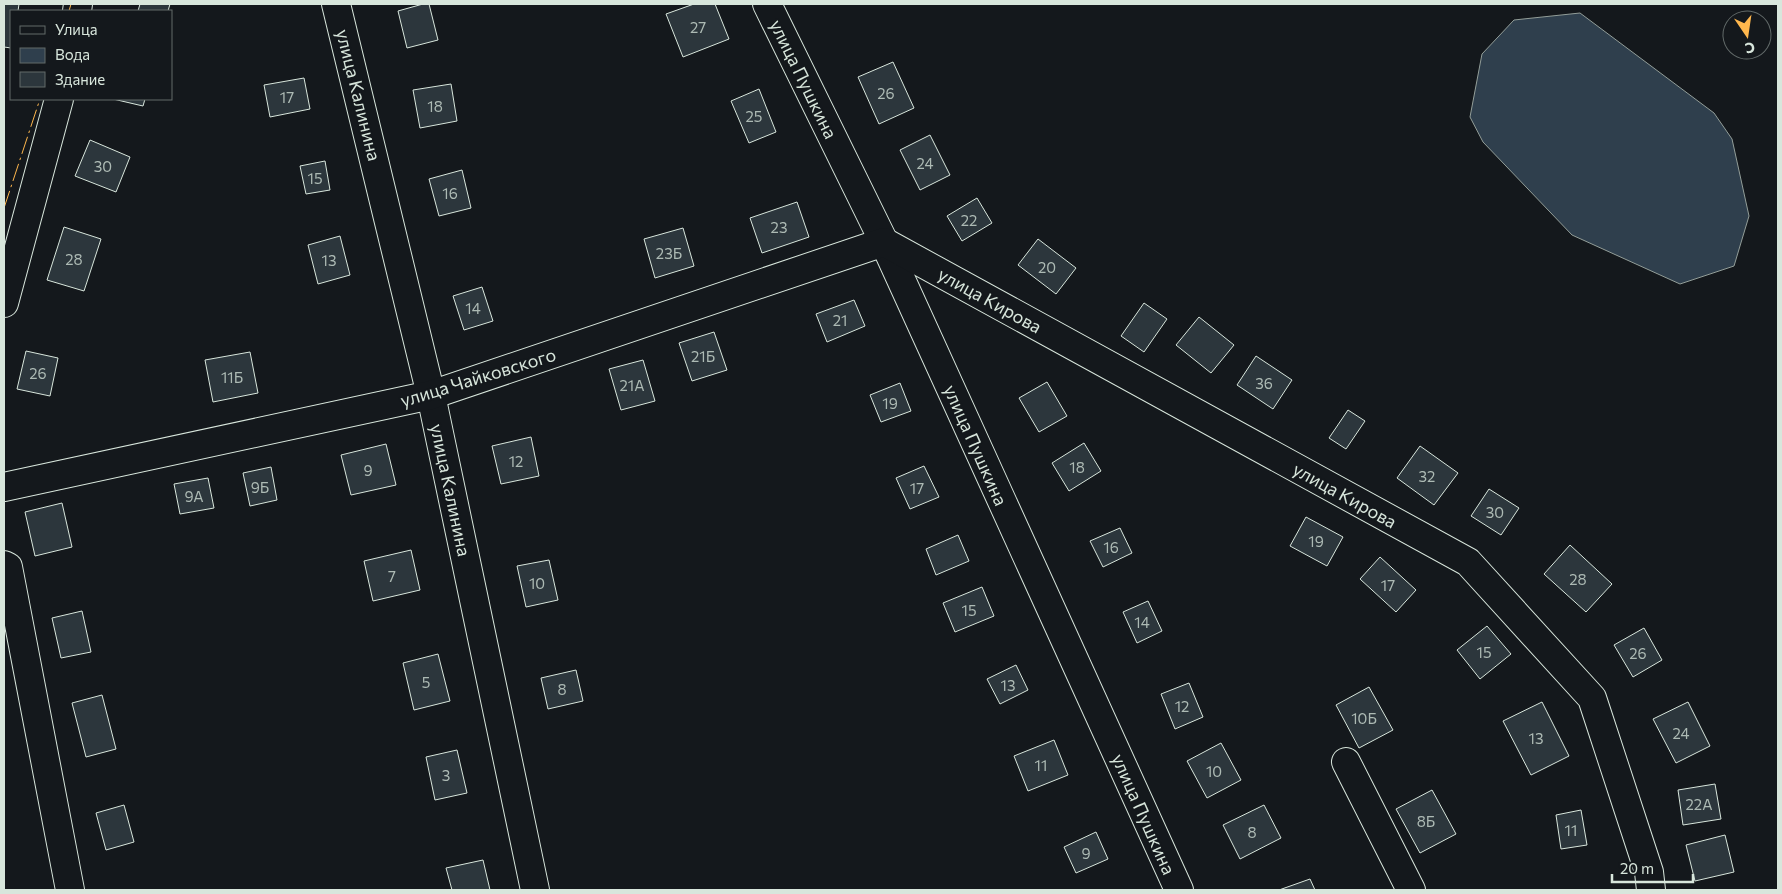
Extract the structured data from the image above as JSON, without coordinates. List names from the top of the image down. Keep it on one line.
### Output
{"streets":{"street":["улица Пушкина","улица Калинина","улица Кирова","улица Чайковского"]},"crossings":[["улица Пушкина","улица Кирова"],["улица Пушкина","улица Чайковского"],["улица Калинина","улица Чайковского"],["улица Кирова","улица Чайковского"]],"house_numbers":["27","26","17","18","25","24","30","15","16","22","23","23Б","28","13","20","14","21","21Б","26","11Б","36","21А","19","12","18","9","32","9Б","17","9А","30","19","16","7","28","10","17","15","14","15","26","5","13","8","12","10Б","24","13","11","10","3","22А","8Б","11","8","9"],"legend":["Улица","Вода","Здание"],"scale_bar":"20 m","north":"bottom"}
